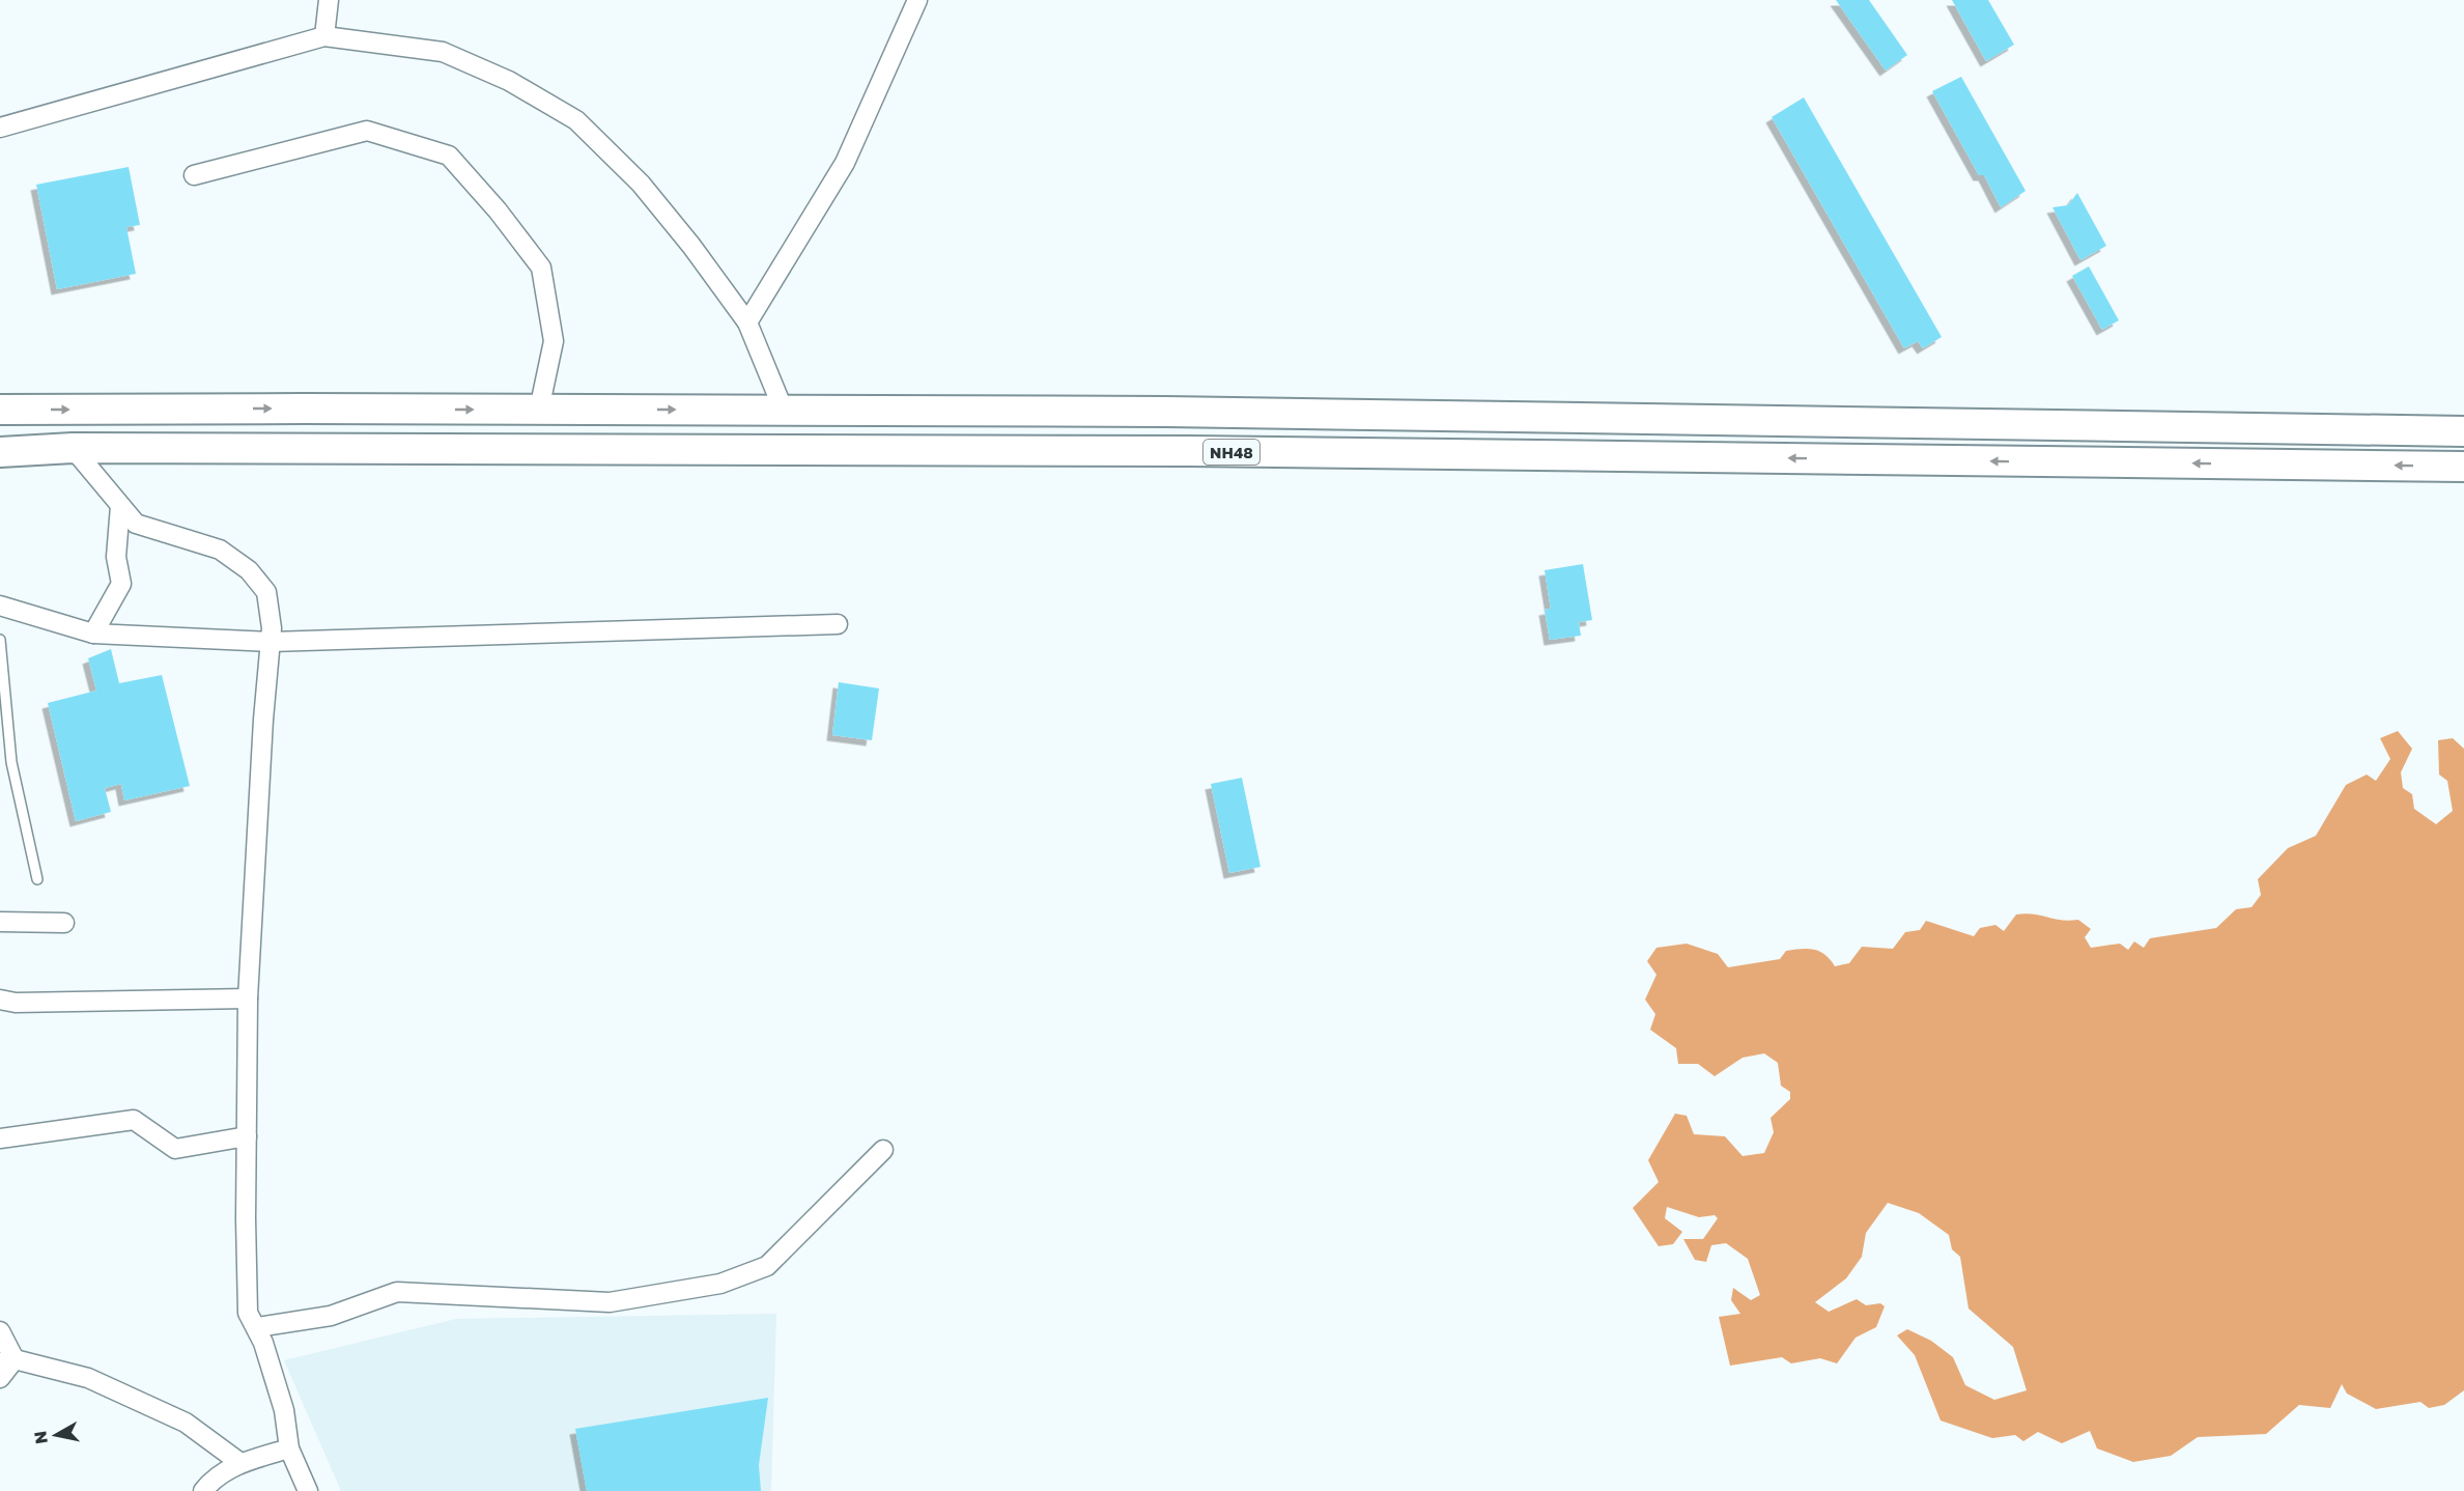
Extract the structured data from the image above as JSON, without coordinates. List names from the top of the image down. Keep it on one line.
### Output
{"streets":{"highway":["NH48"]},"north":"left"}
